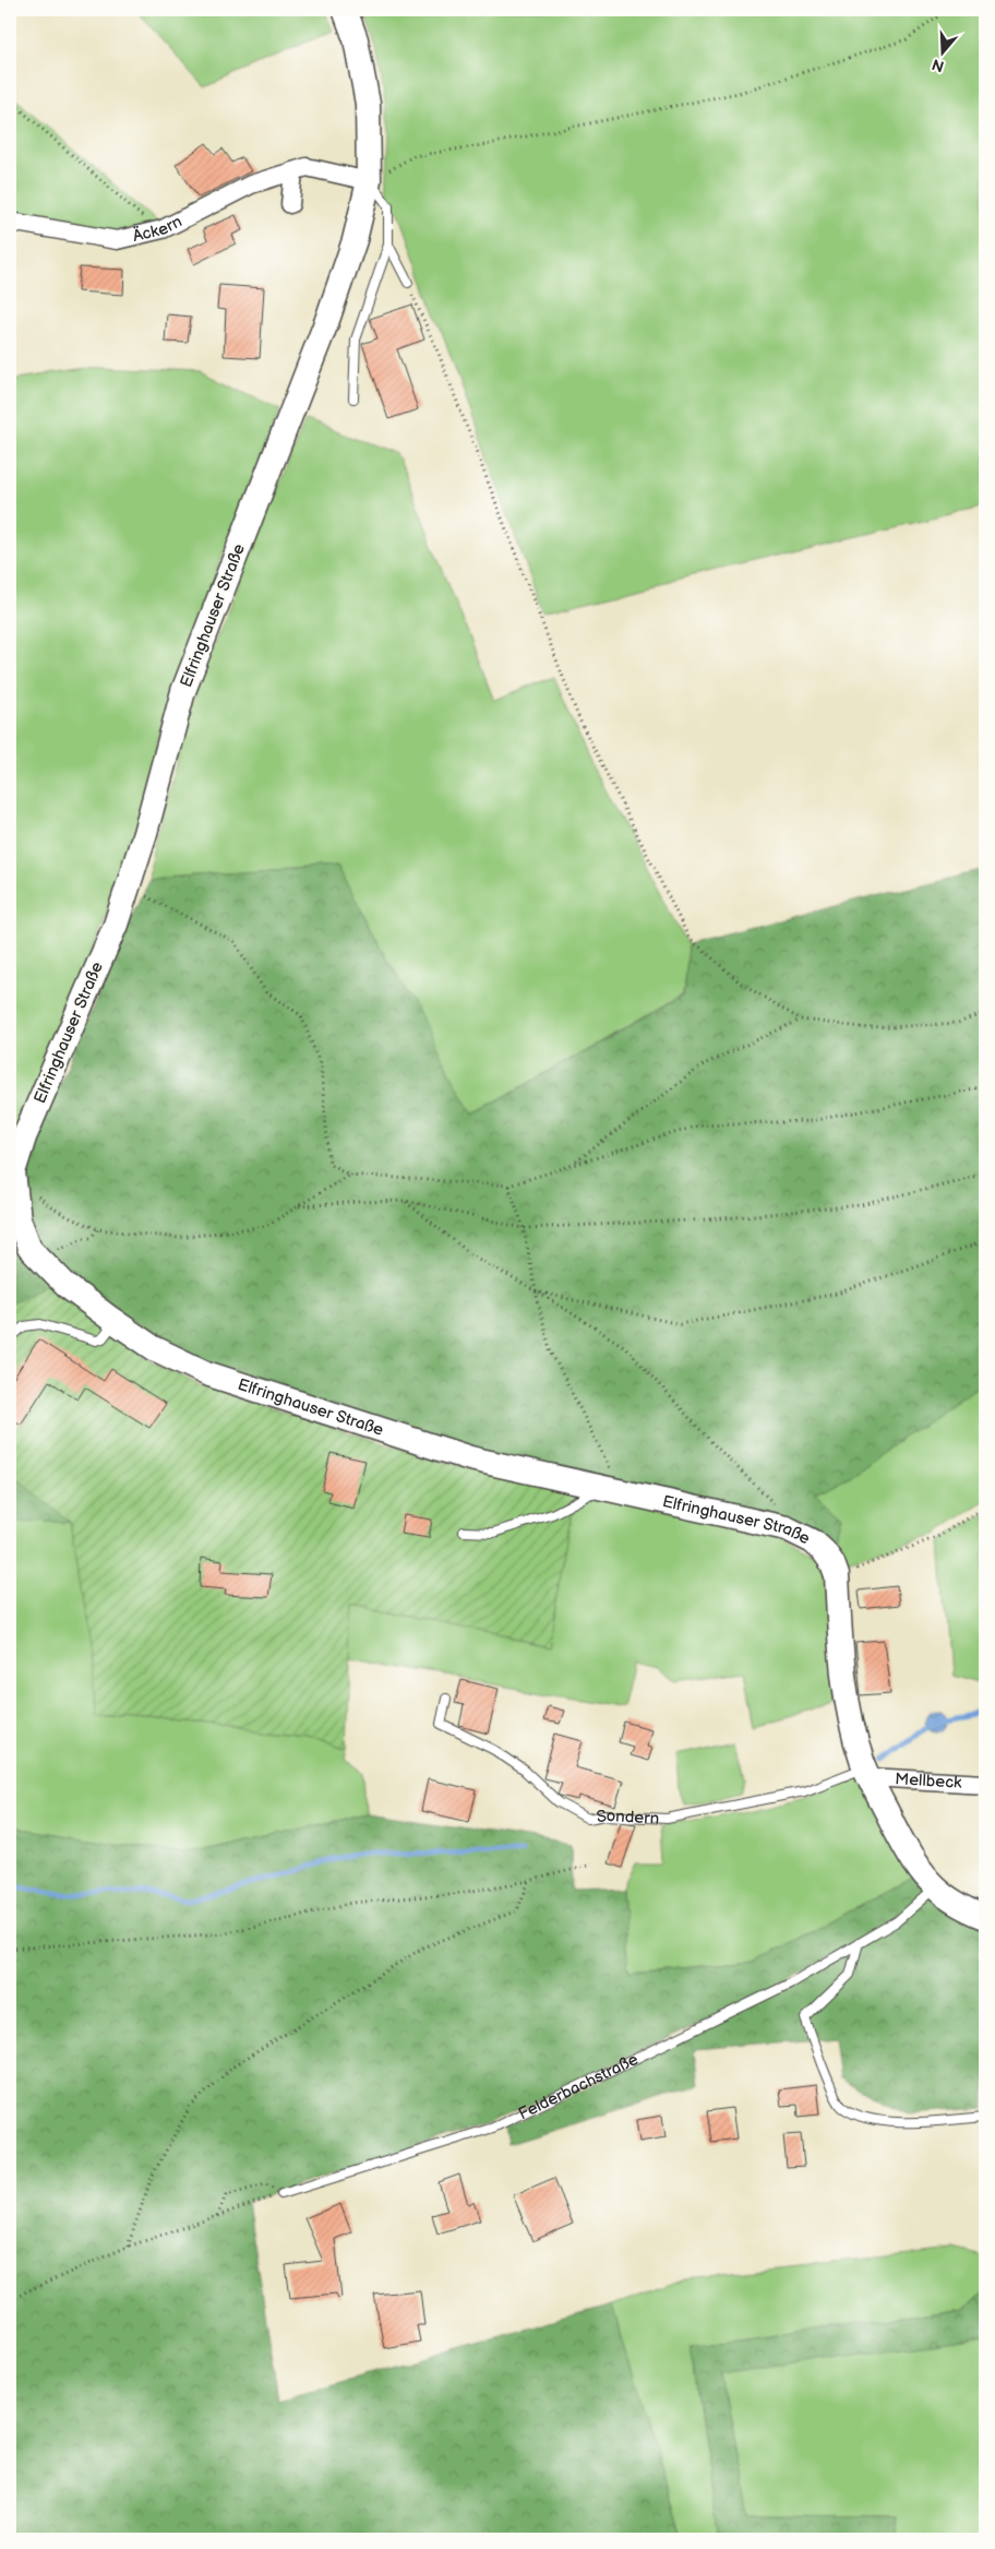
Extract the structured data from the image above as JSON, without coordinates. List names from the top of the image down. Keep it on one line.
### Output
{"streets":{"street":["Äckern","Elfringhauser Straße","Mellbeck"],"lane":["Sondern","Felderbachstraße"]},"crossings":[["Äckern","Elfringhauser Straße"],["Elfringhauser Straße","Mellbeck"],["Elfringhauser Straße","Sondern"],["Mellbeck","Sondern"]],"north":"bottom"}
